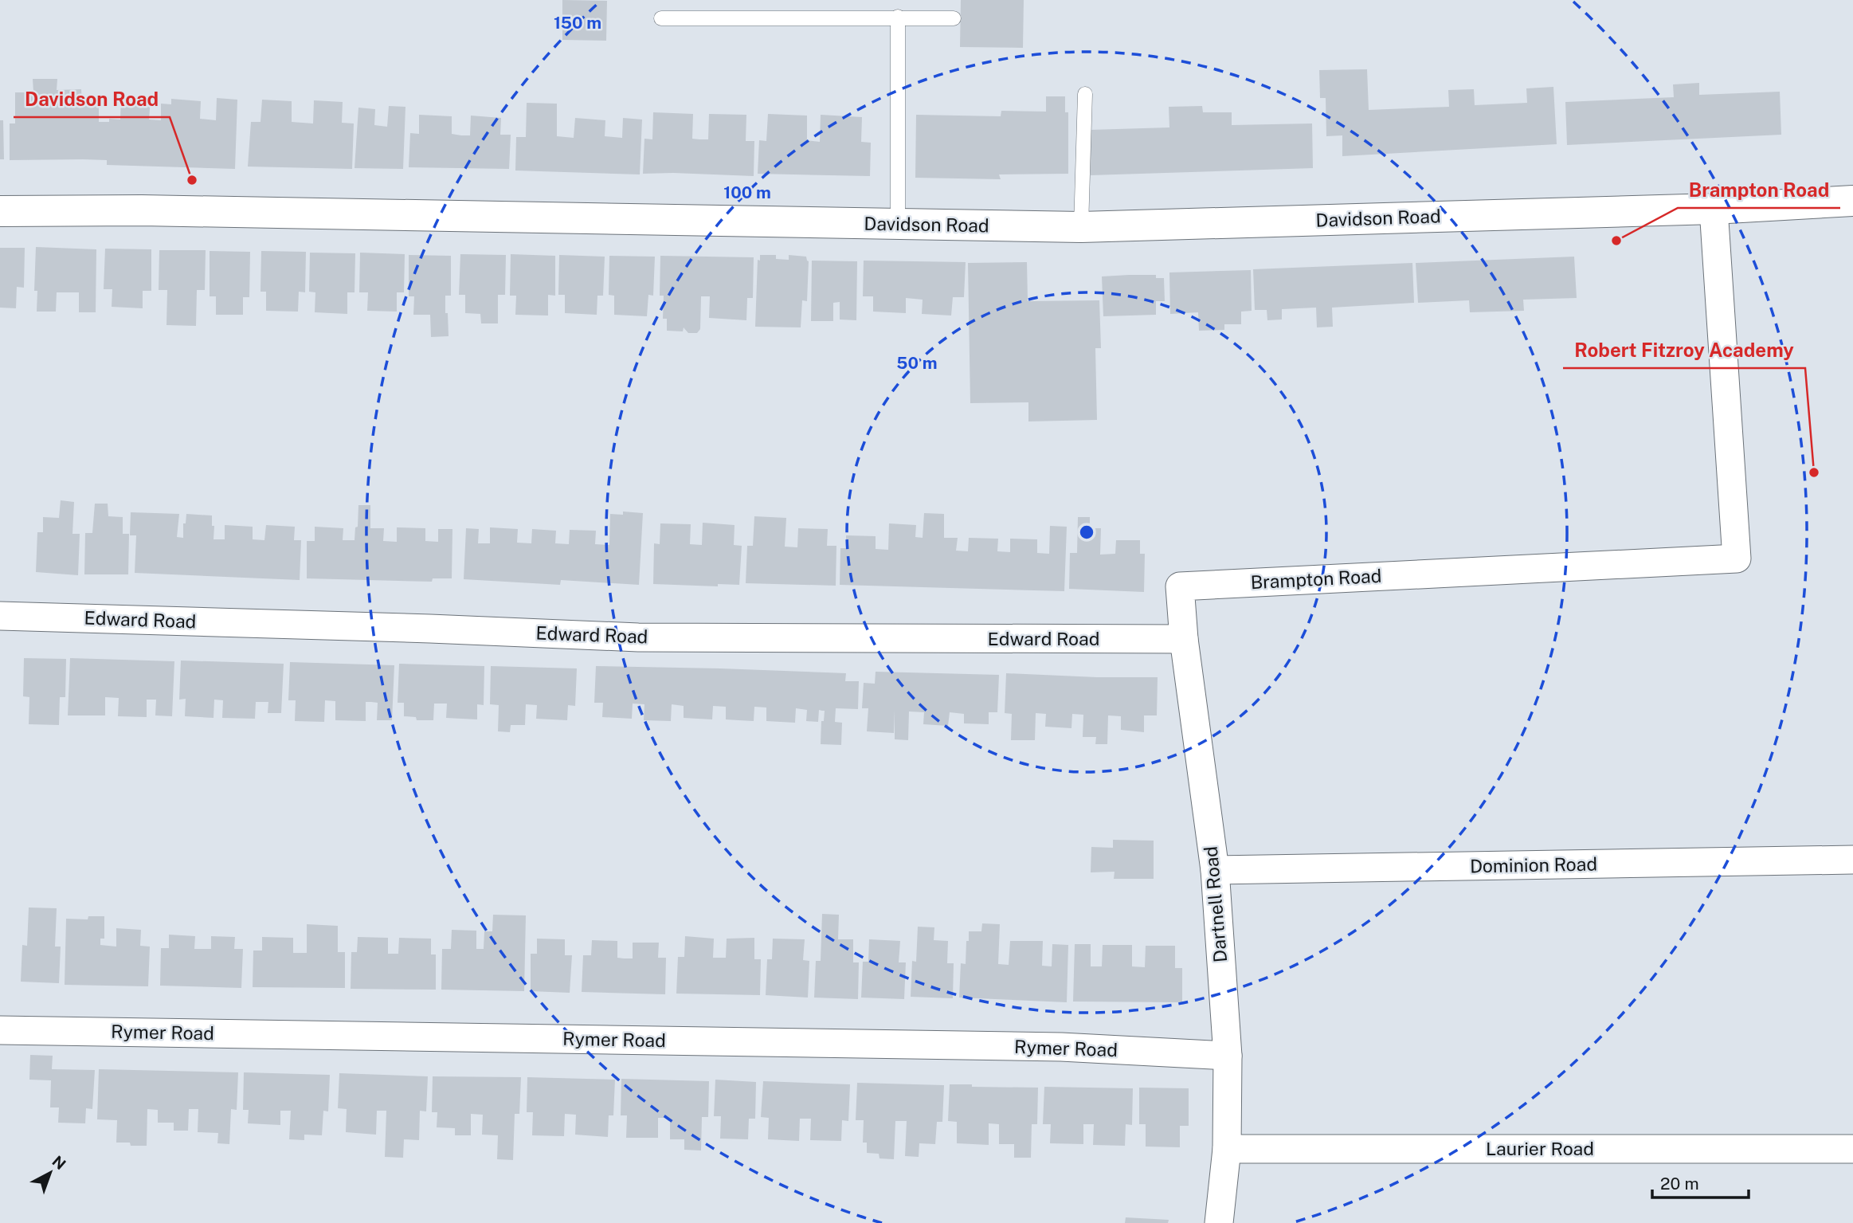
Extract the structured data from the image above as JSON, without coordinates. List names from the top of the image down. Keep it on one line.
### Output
{"streets":{"street":["Davidson Road","Brampton Road","Edward Road","Dominion Road","Dartnell Road","Rymer Road","Laurier Road"]},"crossings":[["Davidson Road","Brampton Road"],["Brampton Road","Dartnell Road"],["Edward Road","Dartnell Road"],["Dominion Road","Dartnell Road"],["Dartnell Road","Rymer Road"],["Dartnell Road","Laurier Road"]],"places":["Davidson Road","Brampton Road","Robert Fitzroy Academy"],"scale_bar":"20 m","north":"top right","rings":["150 m","100 m","50 m"]}
